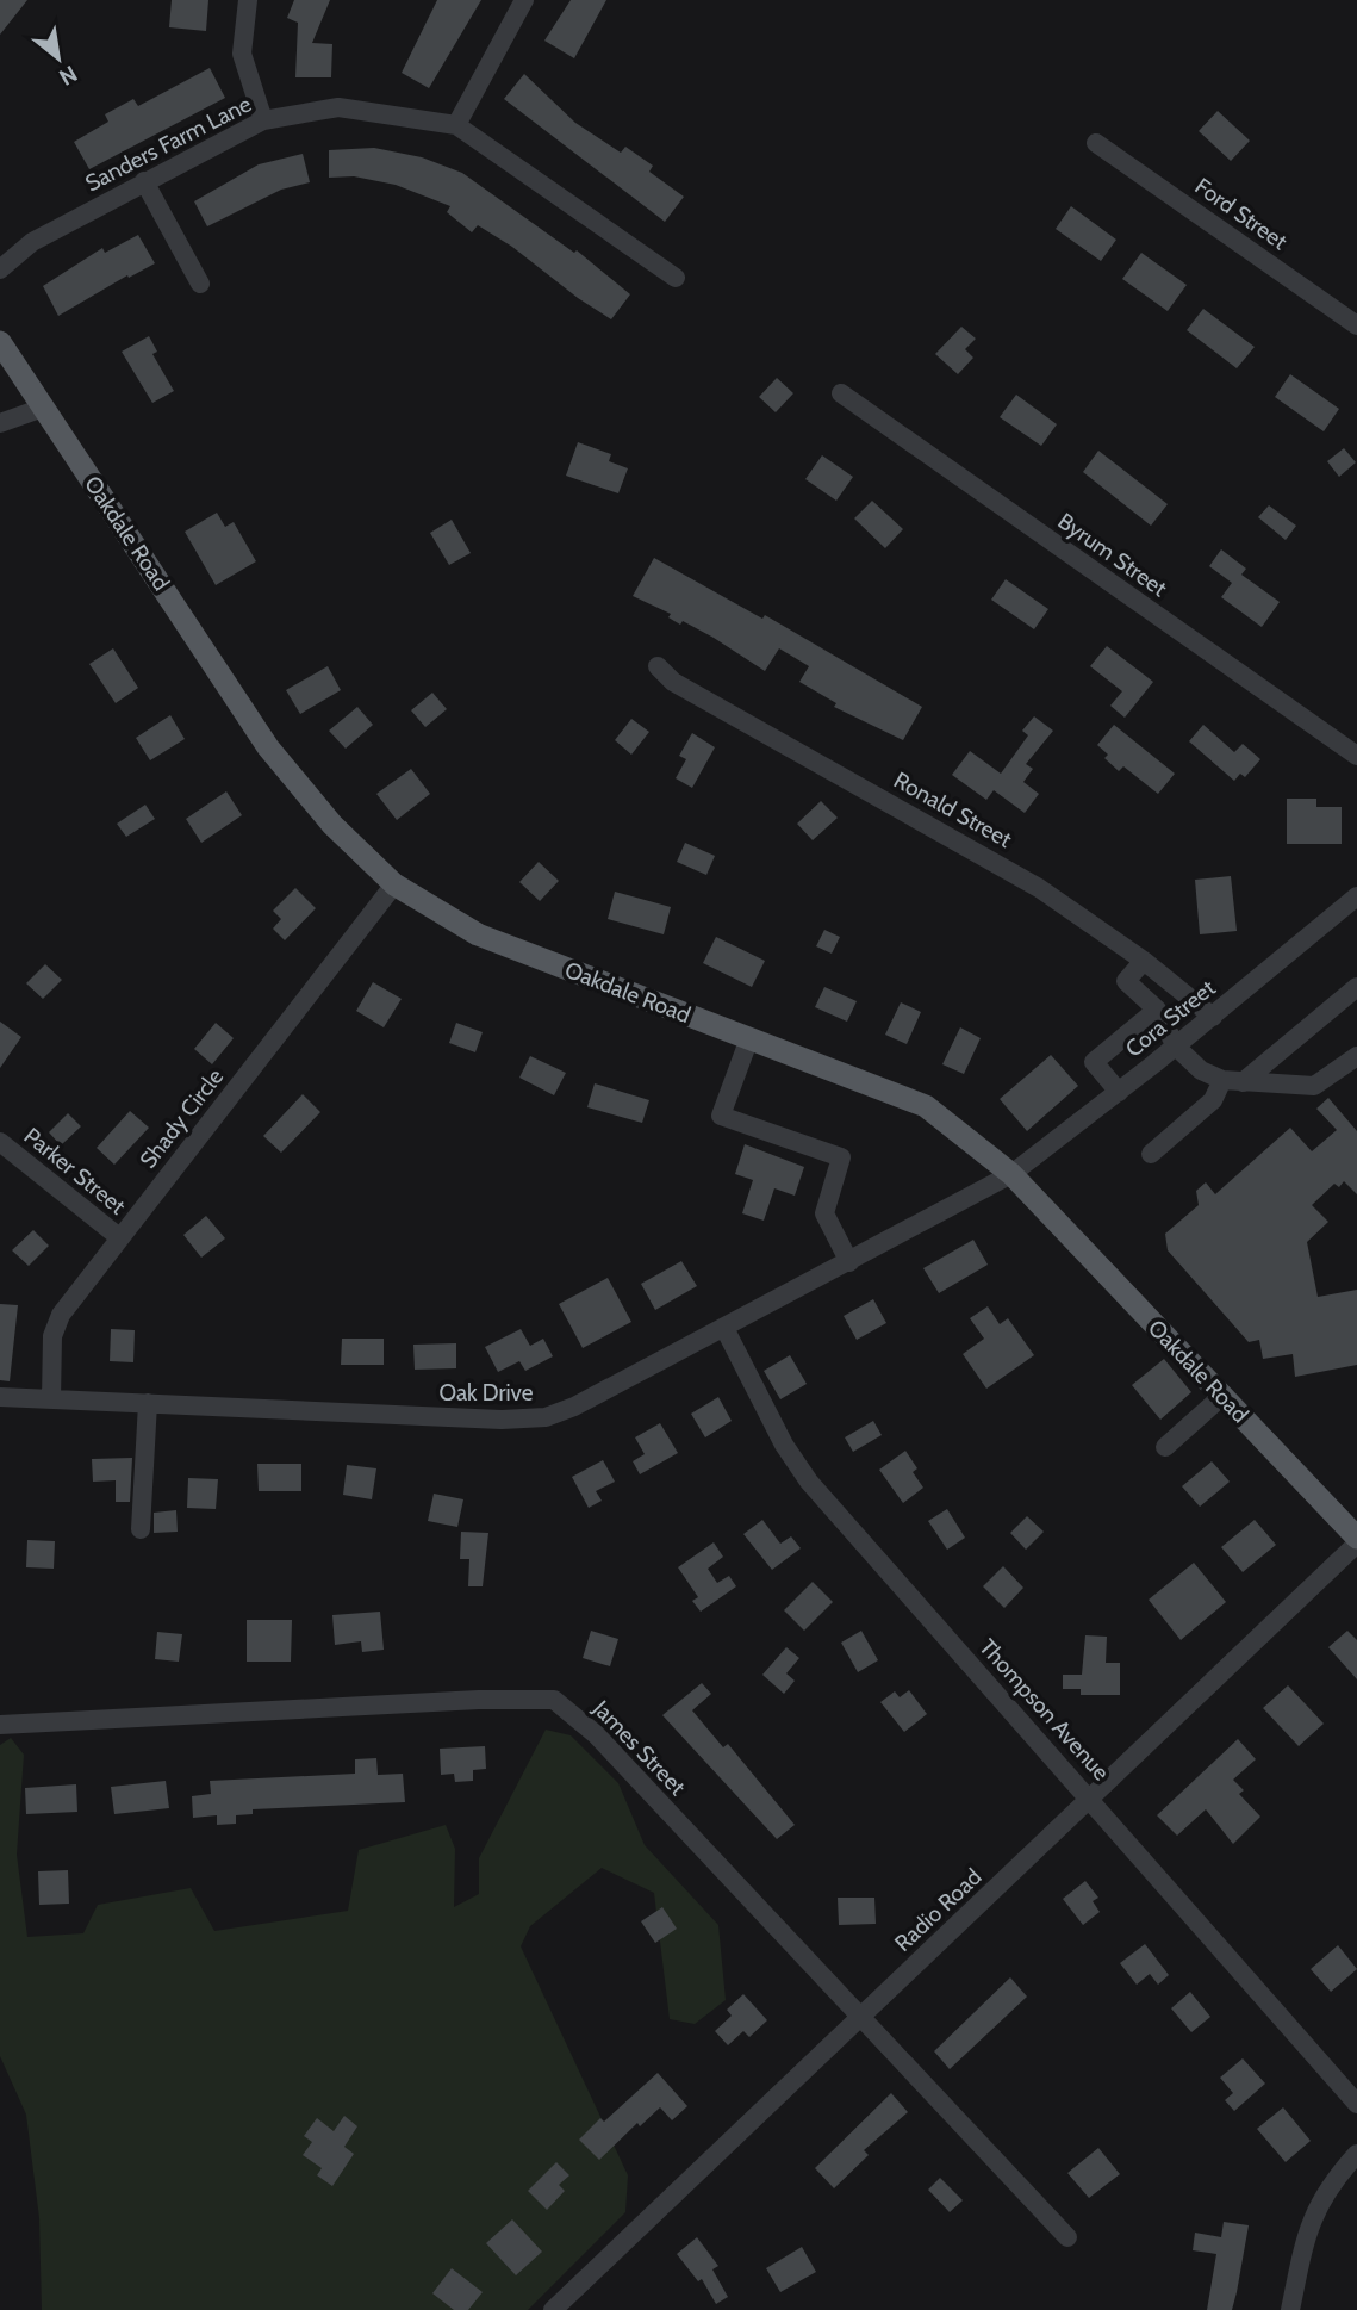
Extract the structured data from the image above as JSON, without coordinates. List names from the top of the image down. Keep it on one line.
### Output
{"streets":{"main road":["Oakdale Road"],"street":["Sanders Farm Lane","Ford Street","Byrum Street","Ronald Street","Cora Street","Shady Circle","Parker Street","Oak Drive","Thompson Avenue","James Street","Radio Road"]},"crossings":[["Oakdale Road","Cora Street"],["Oakdale Road","Shady Circle"],["Oakdale Road","Oak Drive"],["Ronald Street","Cora Street"],["Cora Street","Oak Drive"],["Shady Circle","Parker Street"],["Shady Circle","Oak Drive"],["Oak Drive","Thompson Avenue"],["Thompson Avenue","Radio Road"],["James Street","Radio Road"]],"north":"bottom right"}
